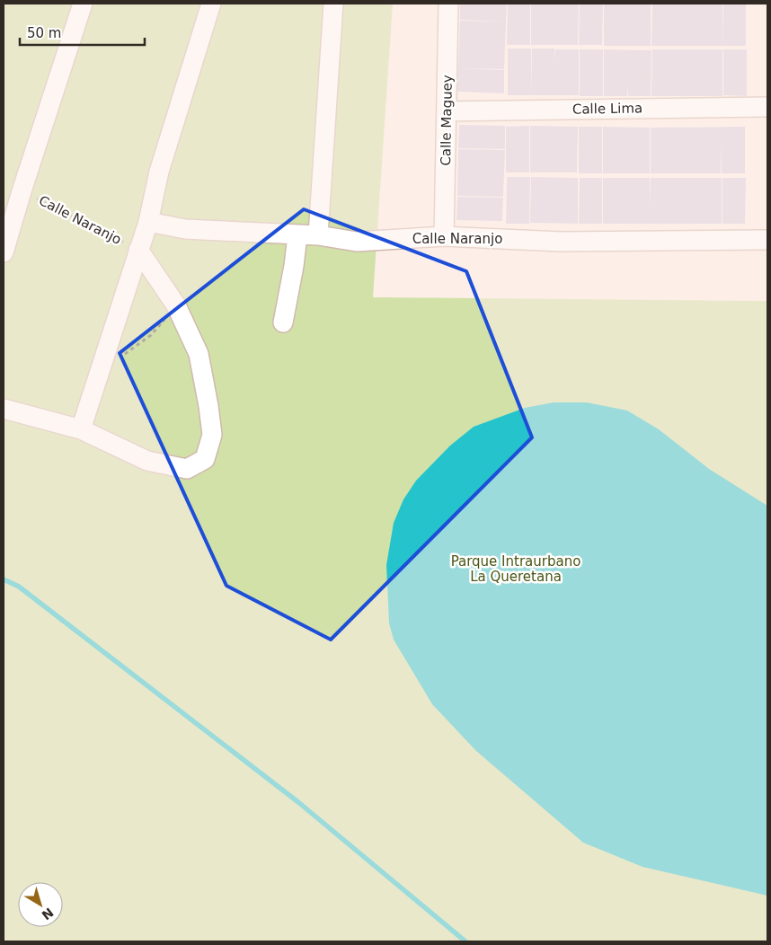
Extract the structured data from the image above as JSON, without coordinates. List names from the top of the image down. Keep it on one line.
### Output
{"streets":{"street":["Calle Lima","Calle Maguey","Calle Naranjo"]},"crossings":[["Calle Lima","Calle Maguey"],["Calle Maguey","Calle Naranjo"]],"parks":["Parque Intraurbano La Queretana"],"scale_bar":"50 m","north":"bottom right"}
